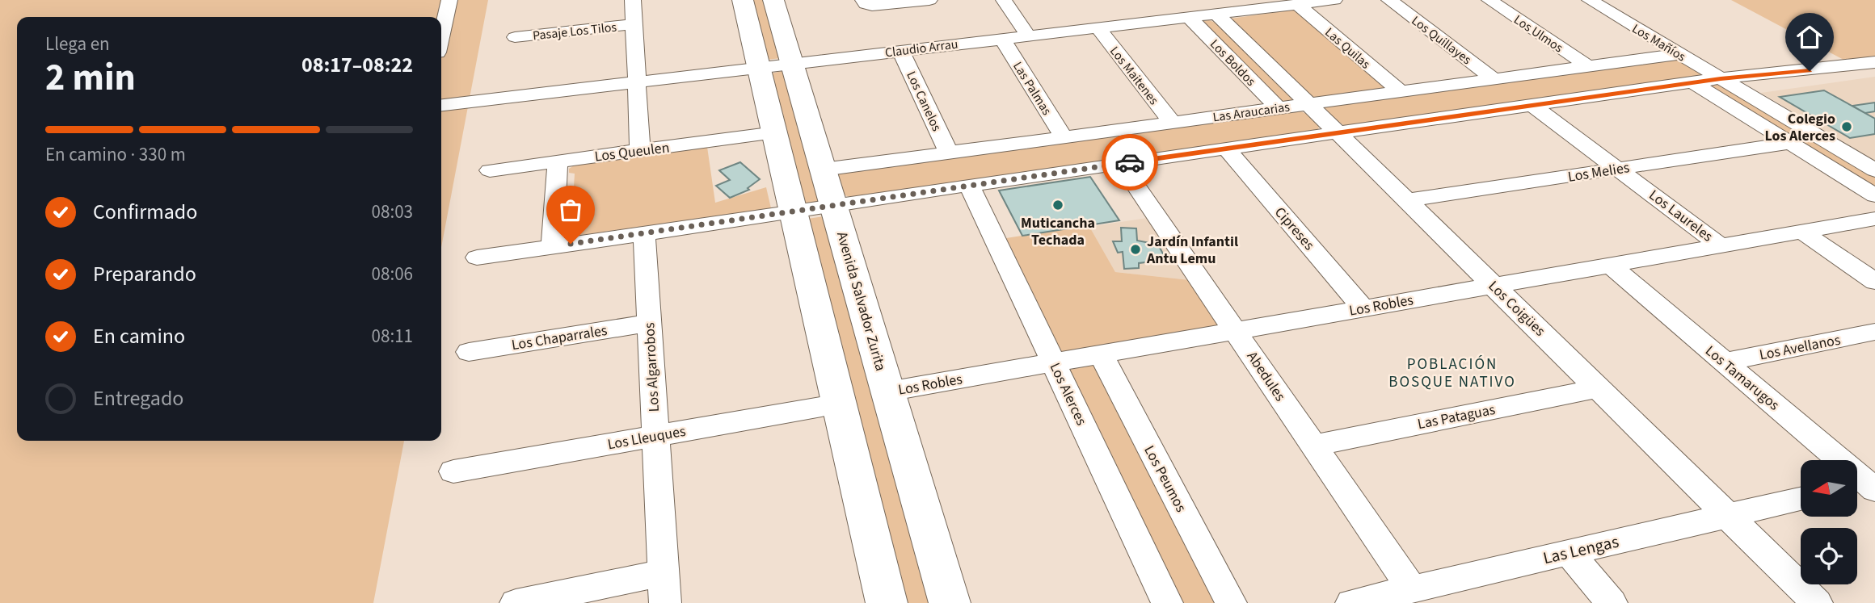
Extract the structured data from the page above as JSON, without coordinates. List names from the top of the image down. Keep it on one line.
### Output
{"streets":{"main road":["Avenida Salvador Zurita"],"street":["Pasaje Los Tilos","Los Ulmos","Los Quillayes","Los Mañíos","Claudio Arrau","Las Quilas","Los Boldos","Los Maitenes","Las Palmas","Los Canelos","Las Araucarias","Los Queulen","Los Melies","Los Laureles","Cipreses","Los Robles","Los Coigües","Los Chaparrales","Los Avellanos","Los Algarrobos","Abedules","Los Tamarugos","Los Alerces","Las Pataguas","Los Lleuques","Los Peumos","Las Lengas"]},"crossings":[["Los Ulmos","Las Araucarias"],["Los Quillayes","Las Araucarias"],["Los Mañíos","Las Araucarias"],["Claudio Arrau","Las Quilas"],["Claudio Arrau","Los Boldos"],["Claudio Arrau","Los Maitenes"],["Claudio Arrau","Las Palmas"],["Claudio Arrau","Los Canelos"],["Claudio Arrau","Avenida Salvador Zurita"],["Claudio Arrau","Los Coigües"],["Las Quilas","Las Araucarias"],["Los Boldos","Las Araucarias"],["Los Maitenes","Las Araucarias"],["Las Palmas","Las Araucarias"],["Los Canelos","Las Araucarias"],["Las Araucarias","Avenida Salvador Zurita"],["Las Araucarias","Los Coigües"],["Los Melies","Los Laureles"],["Los Melies","Los Coigües"],["Los Laureles","Los Robles"],["Cipreses","Los Robles"],["Avenida Salvador Zurita","Los Robles"],["Los Robles","Los Coigües"],["Los Robles","Abedules"],["Los Robles","Los Tamarugos"],["Los Robles","Los Alerces"],["Los Robles","Los Peumos"],["Los Coigües","Las Pataguas"],["Los Coigües","Las Lengas"],["Los Chaparrales","Los Algarrobos"],["Los Avellanos","Los Tamarugos"],["Los Algarrobos","Los Lleuques"],["Abedules","Las Pataguas"],["Abedules","Las Lengas"]],"districts":["POBLACIÓN BOSQUE NATIVO"],"places":["Colegio Los Alerces","Muticancha Techada","Jardín Infantil Antu Lemu"],"north":"left","page":{"heading":["2 min","Llega en","08:17–08:22"],"bar":"En camino · 330 m","list":[["Confirmado","08:03"],["Preparando","08:06"],["En camino","08:11"],"Entregado"]}}
